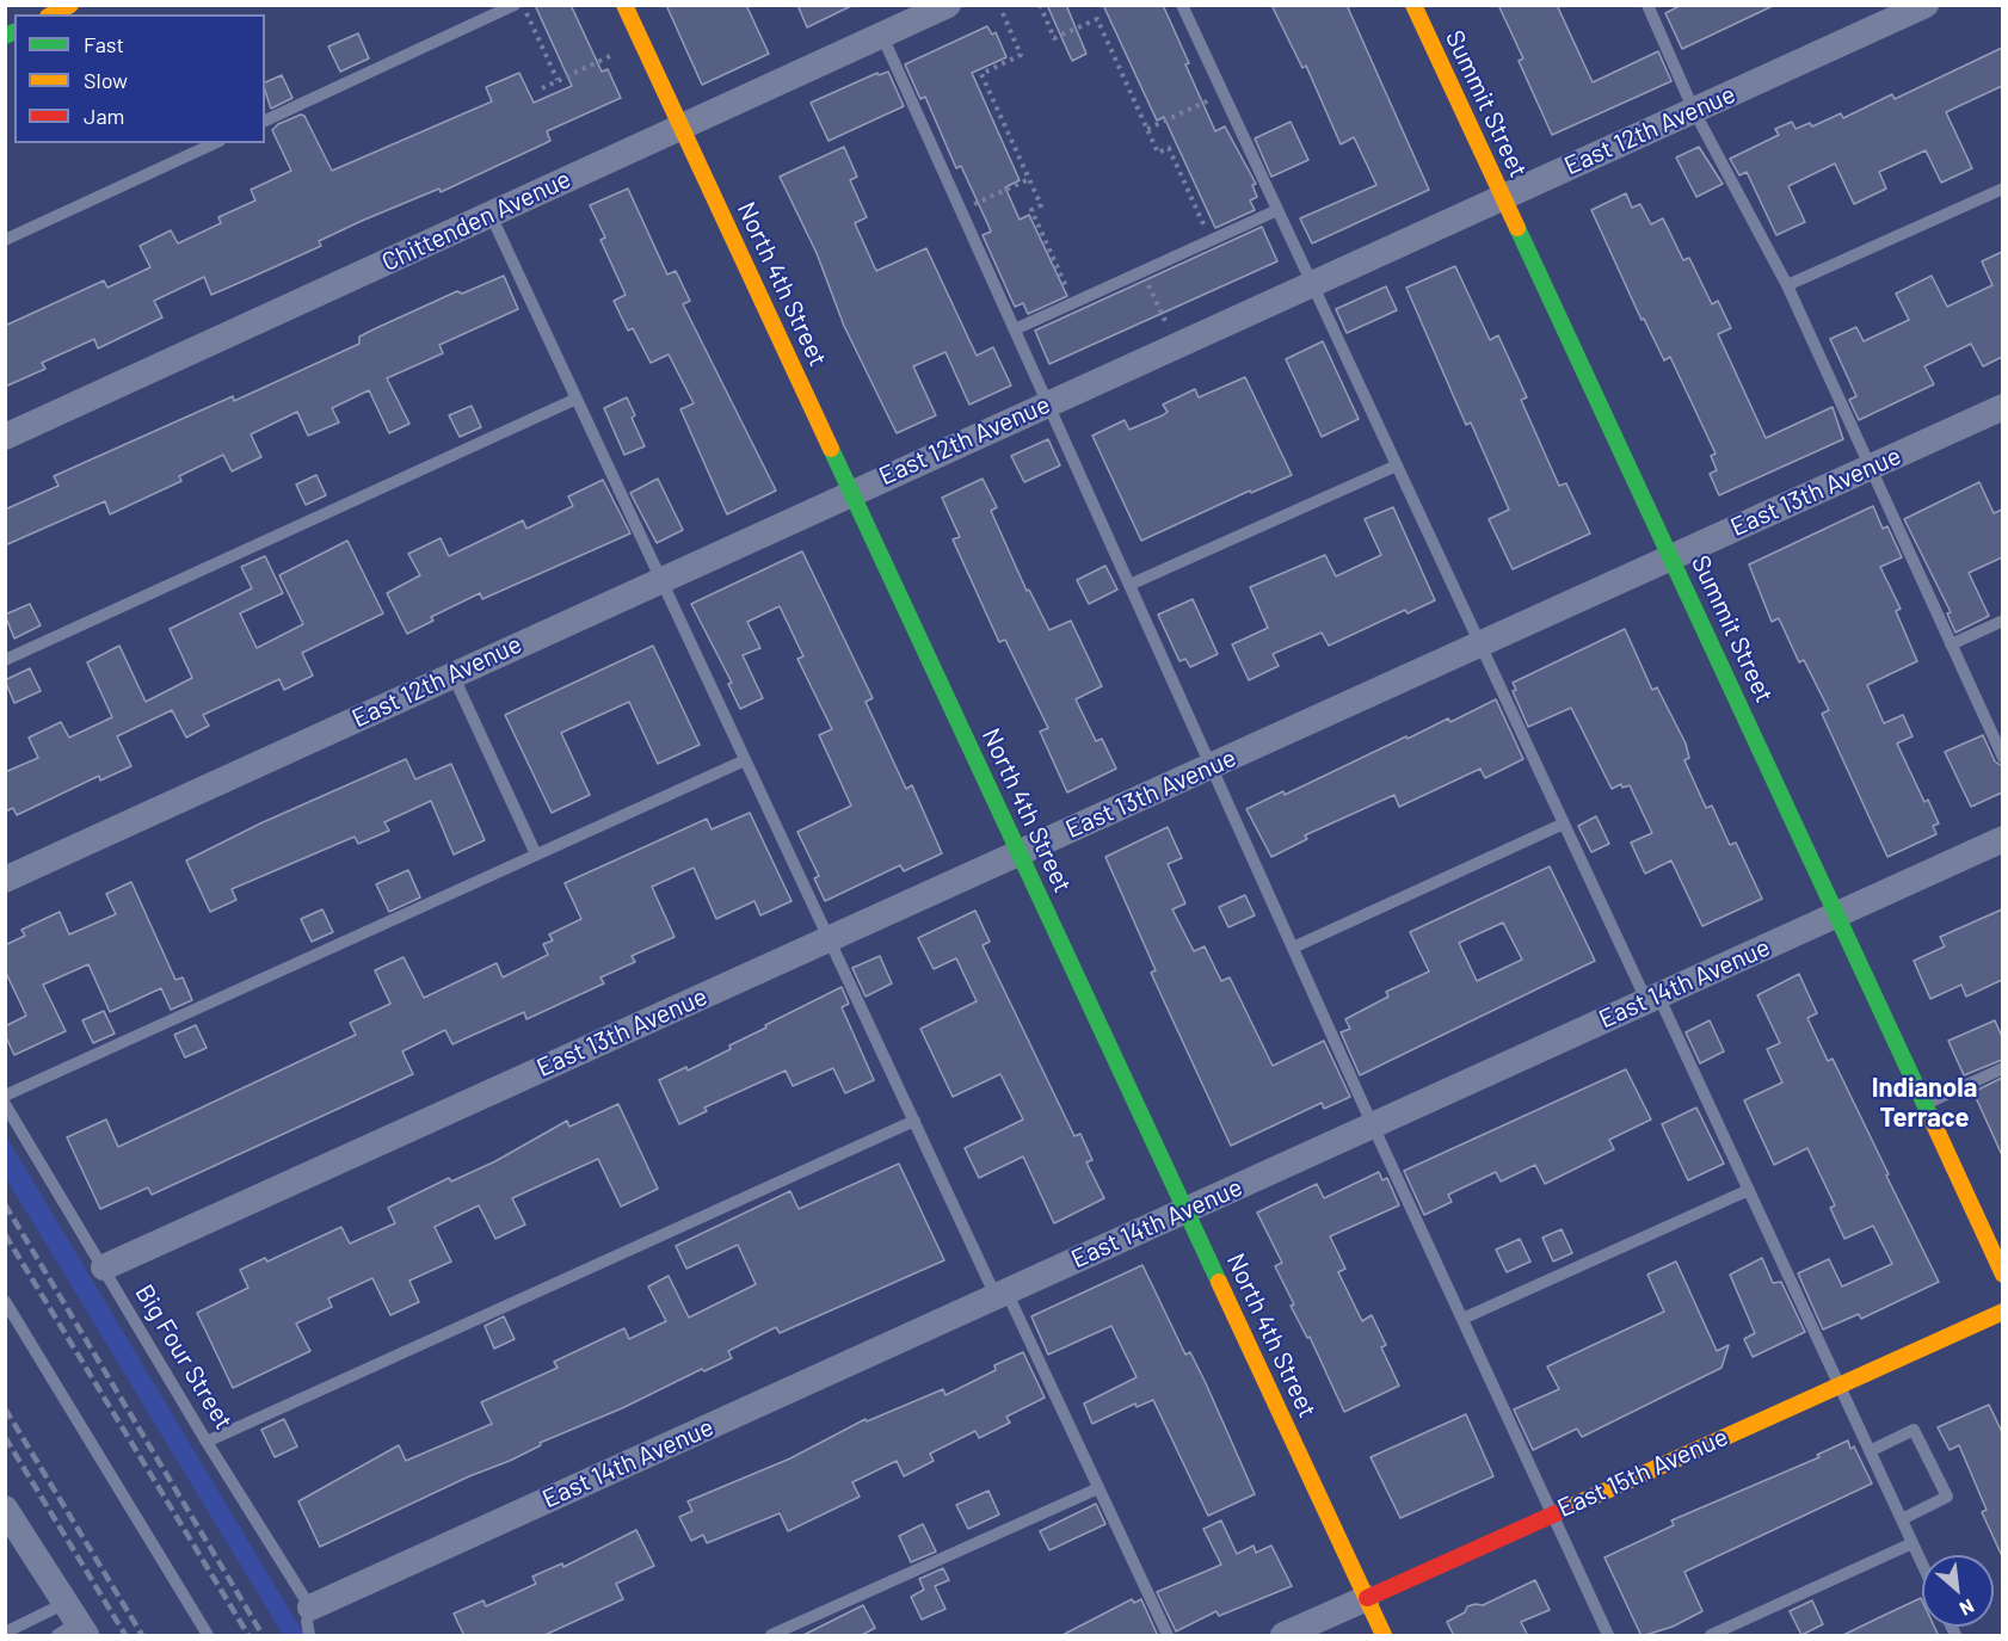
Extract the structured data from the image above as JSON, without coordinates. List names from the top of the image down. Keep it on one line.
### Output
{"streets":{"main road":["Summit Street","North 4th Street","East 15th Avenue"],"street":["East 12th Avenue","Chittenden Avenue","East 13th Avenue","East 14th Avenue"],"lane":["Big Four Street"]},"crossings":[["Summit Street","East 12th Avenue"],["Summit Street","East 13th Avenue"],["Summit Street","East 14th Avenue"],["East 12th Avenue","North 4th Street"],["Chittenden Avenue","North 4th Street"],["North 4th Street","East 13th Avenue"],["North 4th Street","East 14th Avenue"],["North 4th Street","East 15th Avenue"],["East 13th Avenue","Big Four Street"],["East 14th Avenue","Big Four Street"]],"districts":["Indianola Terrace"],"legend":["Fast","Slow","Jam"],"north":"bottom right"}
